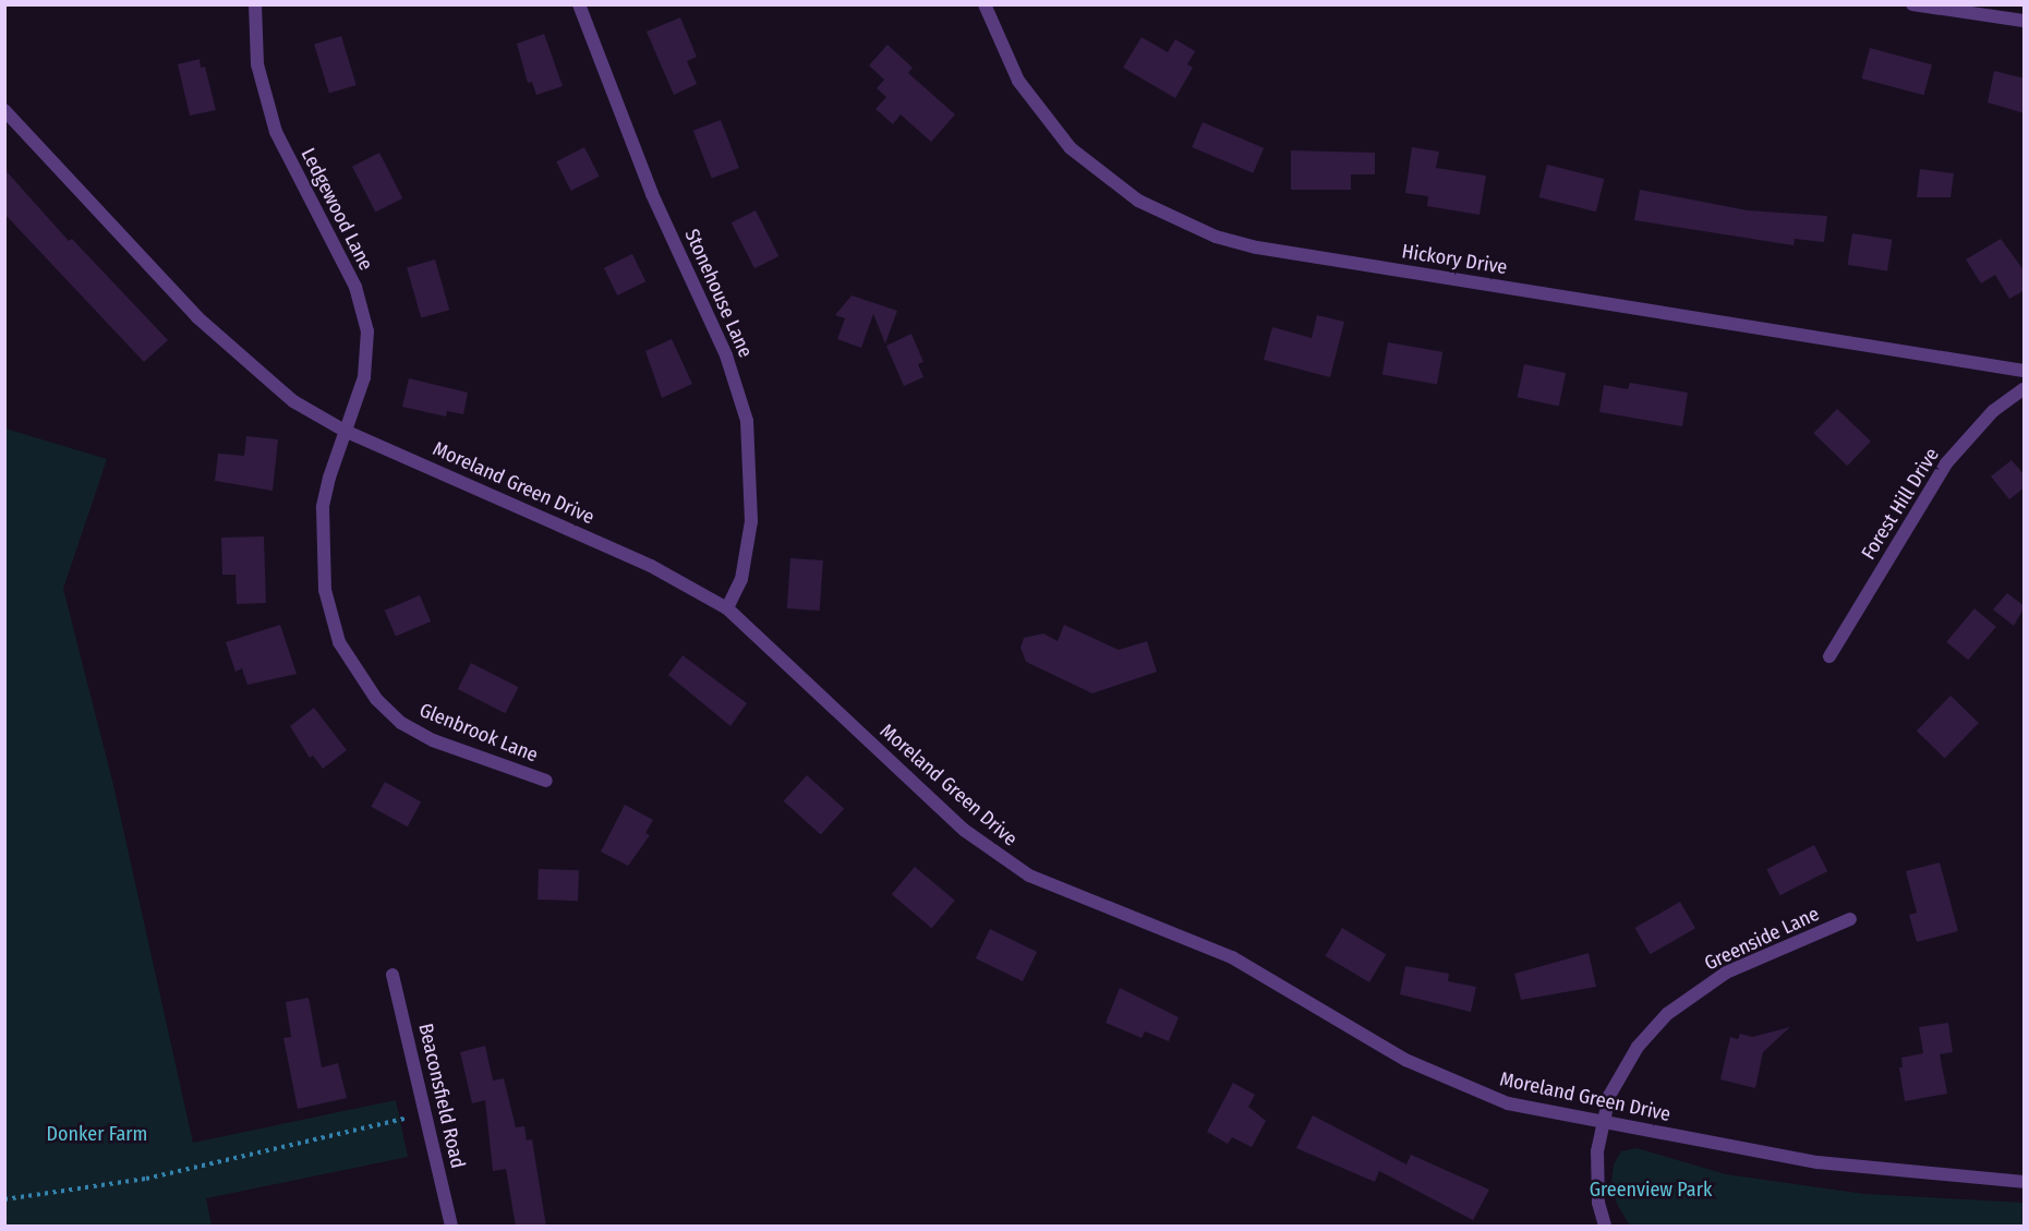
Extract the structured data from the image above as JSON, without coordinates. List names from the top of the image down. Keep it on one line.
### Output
{"streets":{"street":["Ledgewood Lane","Hickory Drive","Stonehouse Lane","Moreland Green Drive","Forest Hill Drive","Glenbrook Lane","Greenside Lane","Beaconsfield Road"]},"crossings":[["Ledgewood Lane","Moreland Green Drive"],["Ledgewood Lane","Glenbrook Lane"],["Stonehouse Lane","Moreland Green Drive"],["Moreland Green Drive","Glenbrook Lane"],["Moreland Green Drive","Greenside Lane"]],"parks":["Donker Farm","Greenview Park"]}
